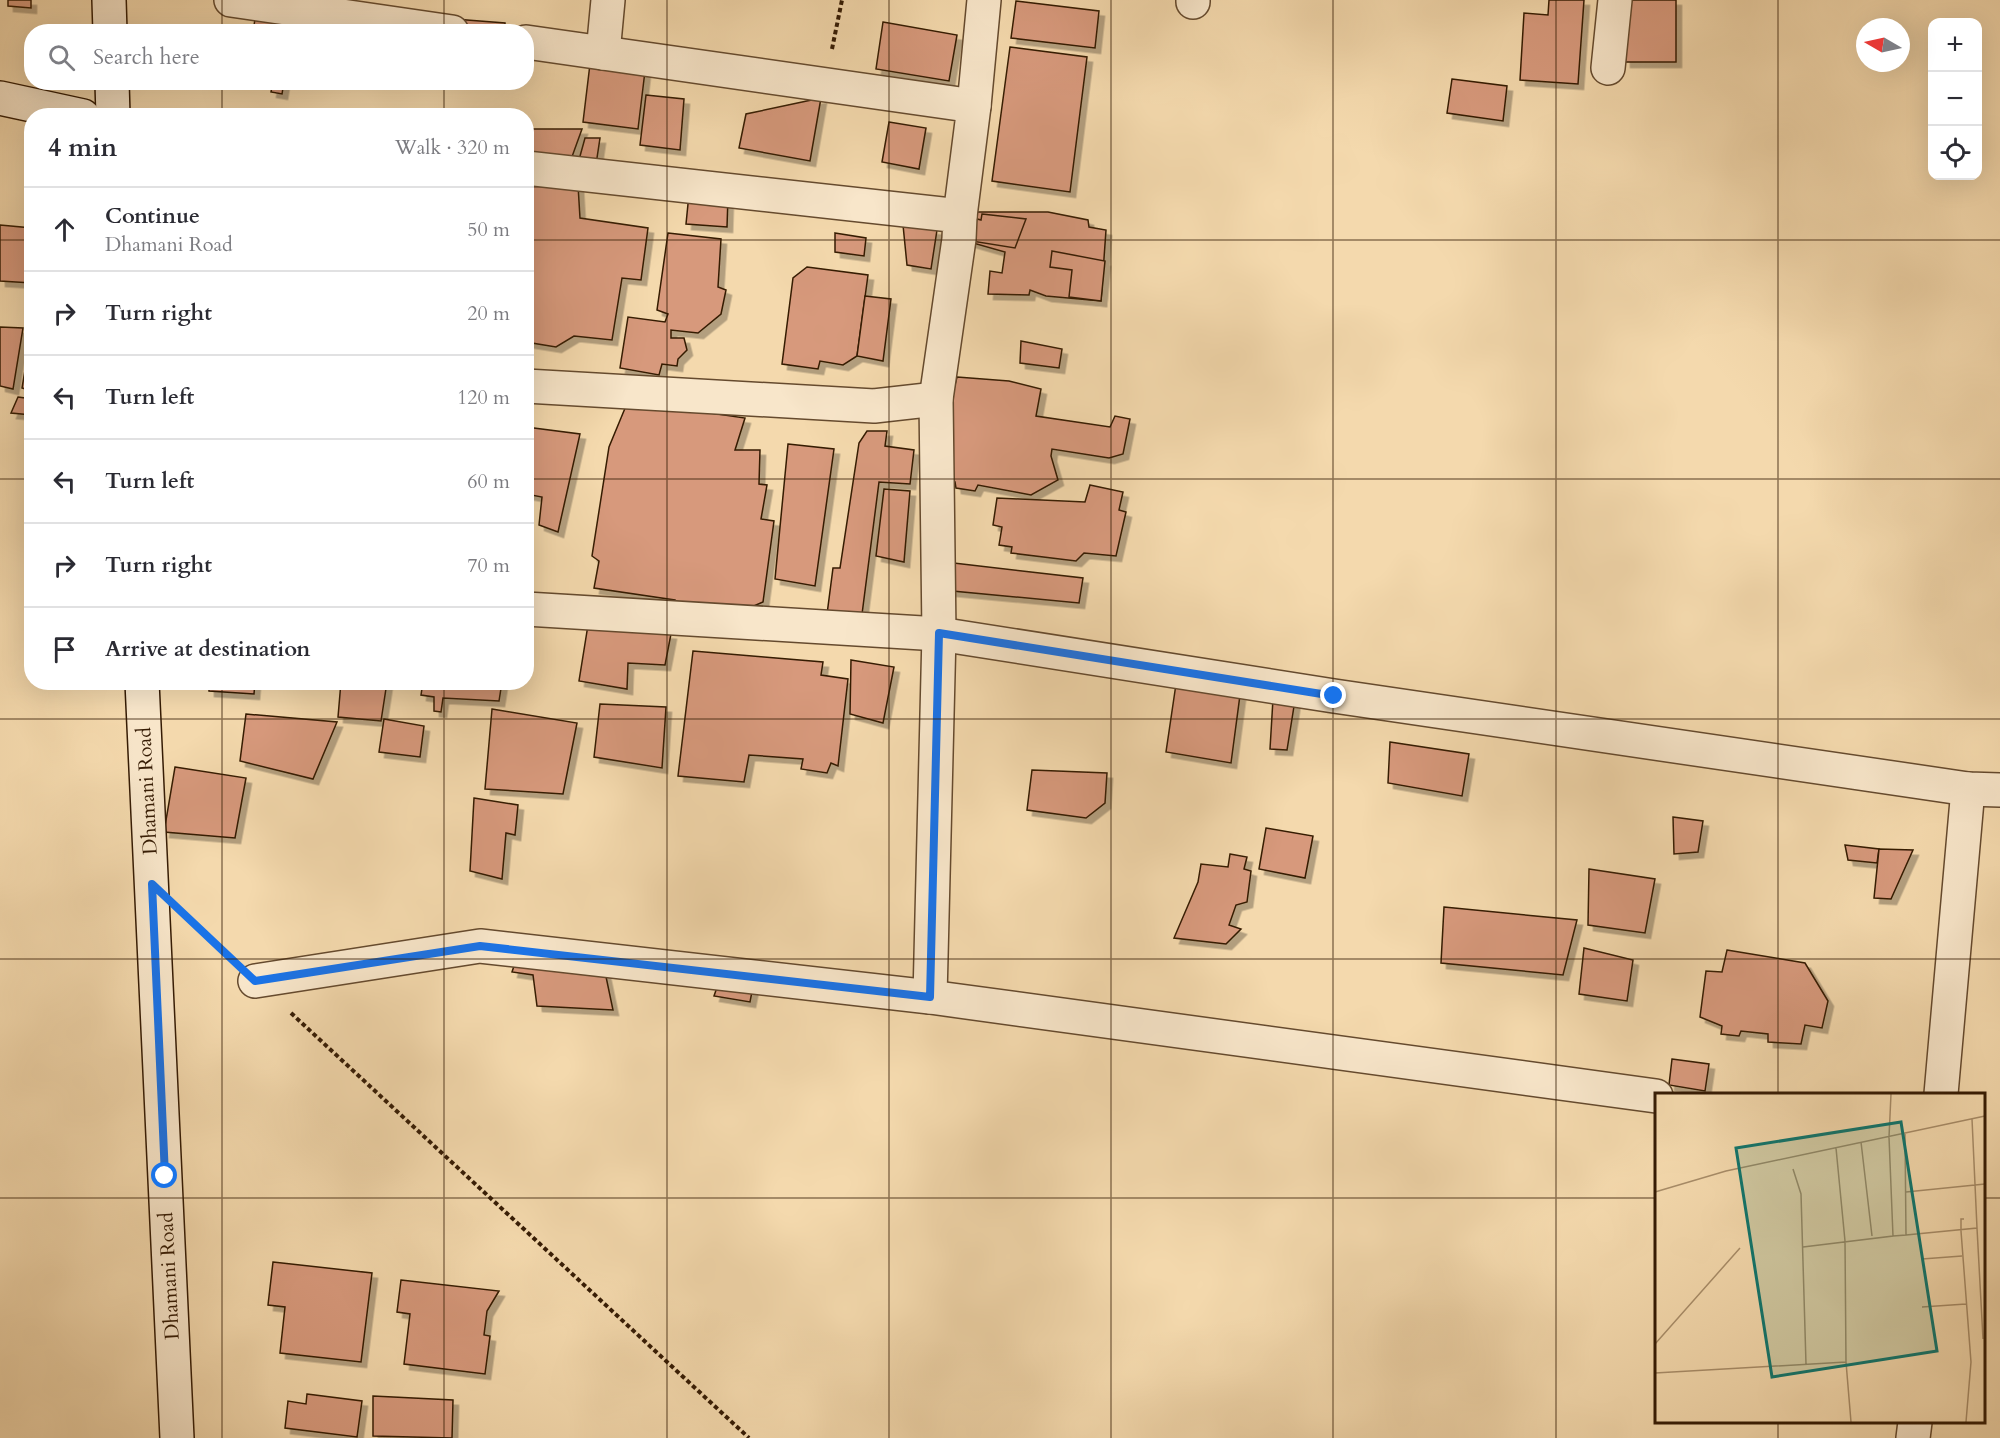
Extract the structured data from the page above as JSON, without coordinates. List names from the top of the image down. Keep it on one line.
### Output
{"streets":{"street":["Dhamani Road"]},"north":"left","page":{"map_buttons":["+","−"],"search":"Search here","heading":["4 min","Walk · 320 m"],"list":[["Continue","Dhamani Road","50 m"],["Turn right","20 m"],["Turn left","120 m"],["Turn left","60 m"],["Turn right","70 m"],"Arrive at destination"]}}
